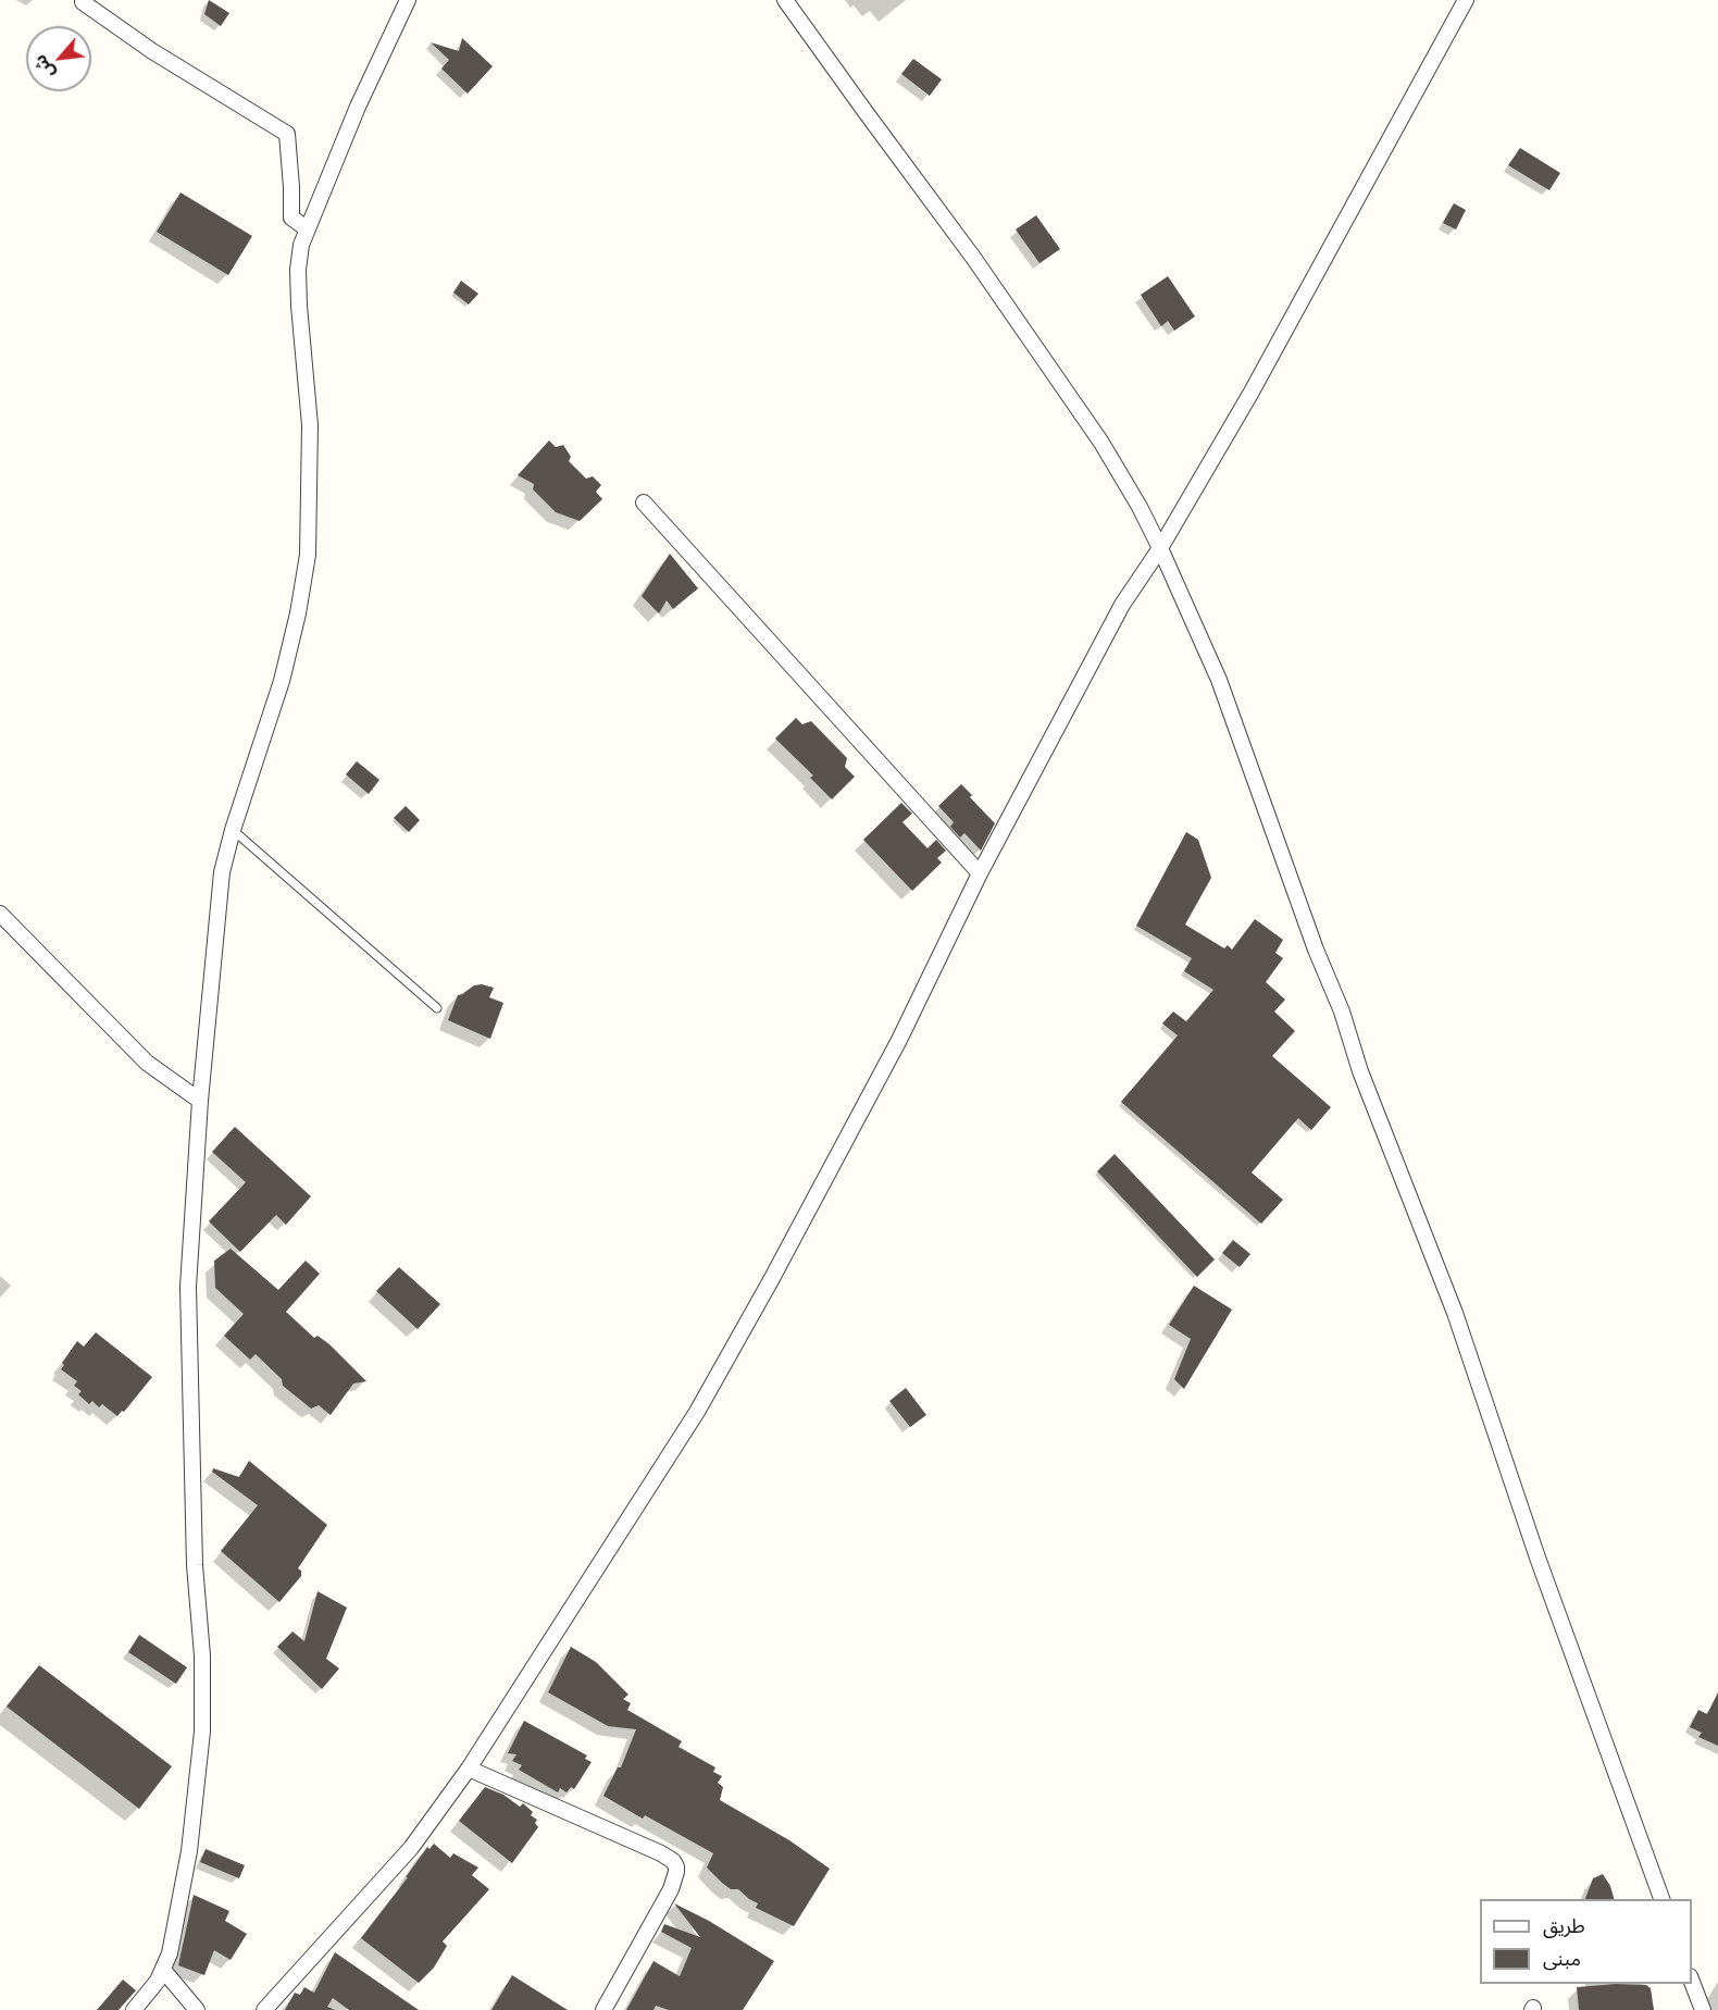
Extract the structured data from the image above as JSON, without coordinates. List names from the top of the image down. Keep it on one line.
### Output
{"legend":["طريق","مبنى"],"north":"bottom left"}
